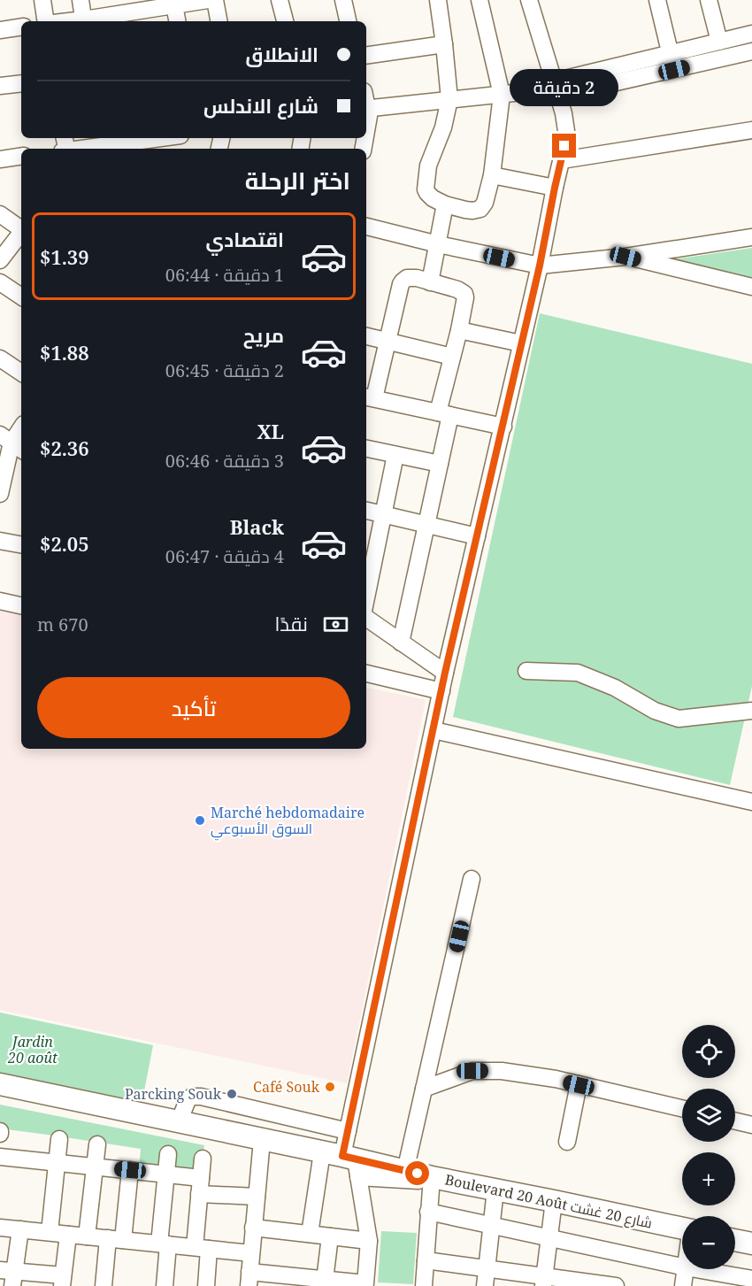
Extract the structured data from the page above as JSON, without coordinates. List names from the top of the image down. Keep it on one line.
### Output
{"streets":{"main road":["Boulevard 20 Août شارع 20 غشت"]},"parks":["Jardin 20 août"],"places":["Marché hebdomadaire السوق الأسبوعي","Café Souk","Parcking Souk"],"page":{"banner":["الانطلاق","شارع الاندلس"],"bubble":"2 دقيقة","heading":"اختر الرحلة","list":[{"name":"اقتصادي","note":"1 دقيقة · 06:44","value":"$1.39"},{"name":"مريح","note":"2 دقيقة · 06:45","value":"$1.88"},{"name":"XL","note":"3 دقيقة · 06:46","value":"$2.36"},{"name":"Black","note":"4 دقيقة · 06:47","value":"$2.05"}],"pay":["نقدًا","670 m"],"buttons":"تأكيد","map_buttons":["+","−"]}}
